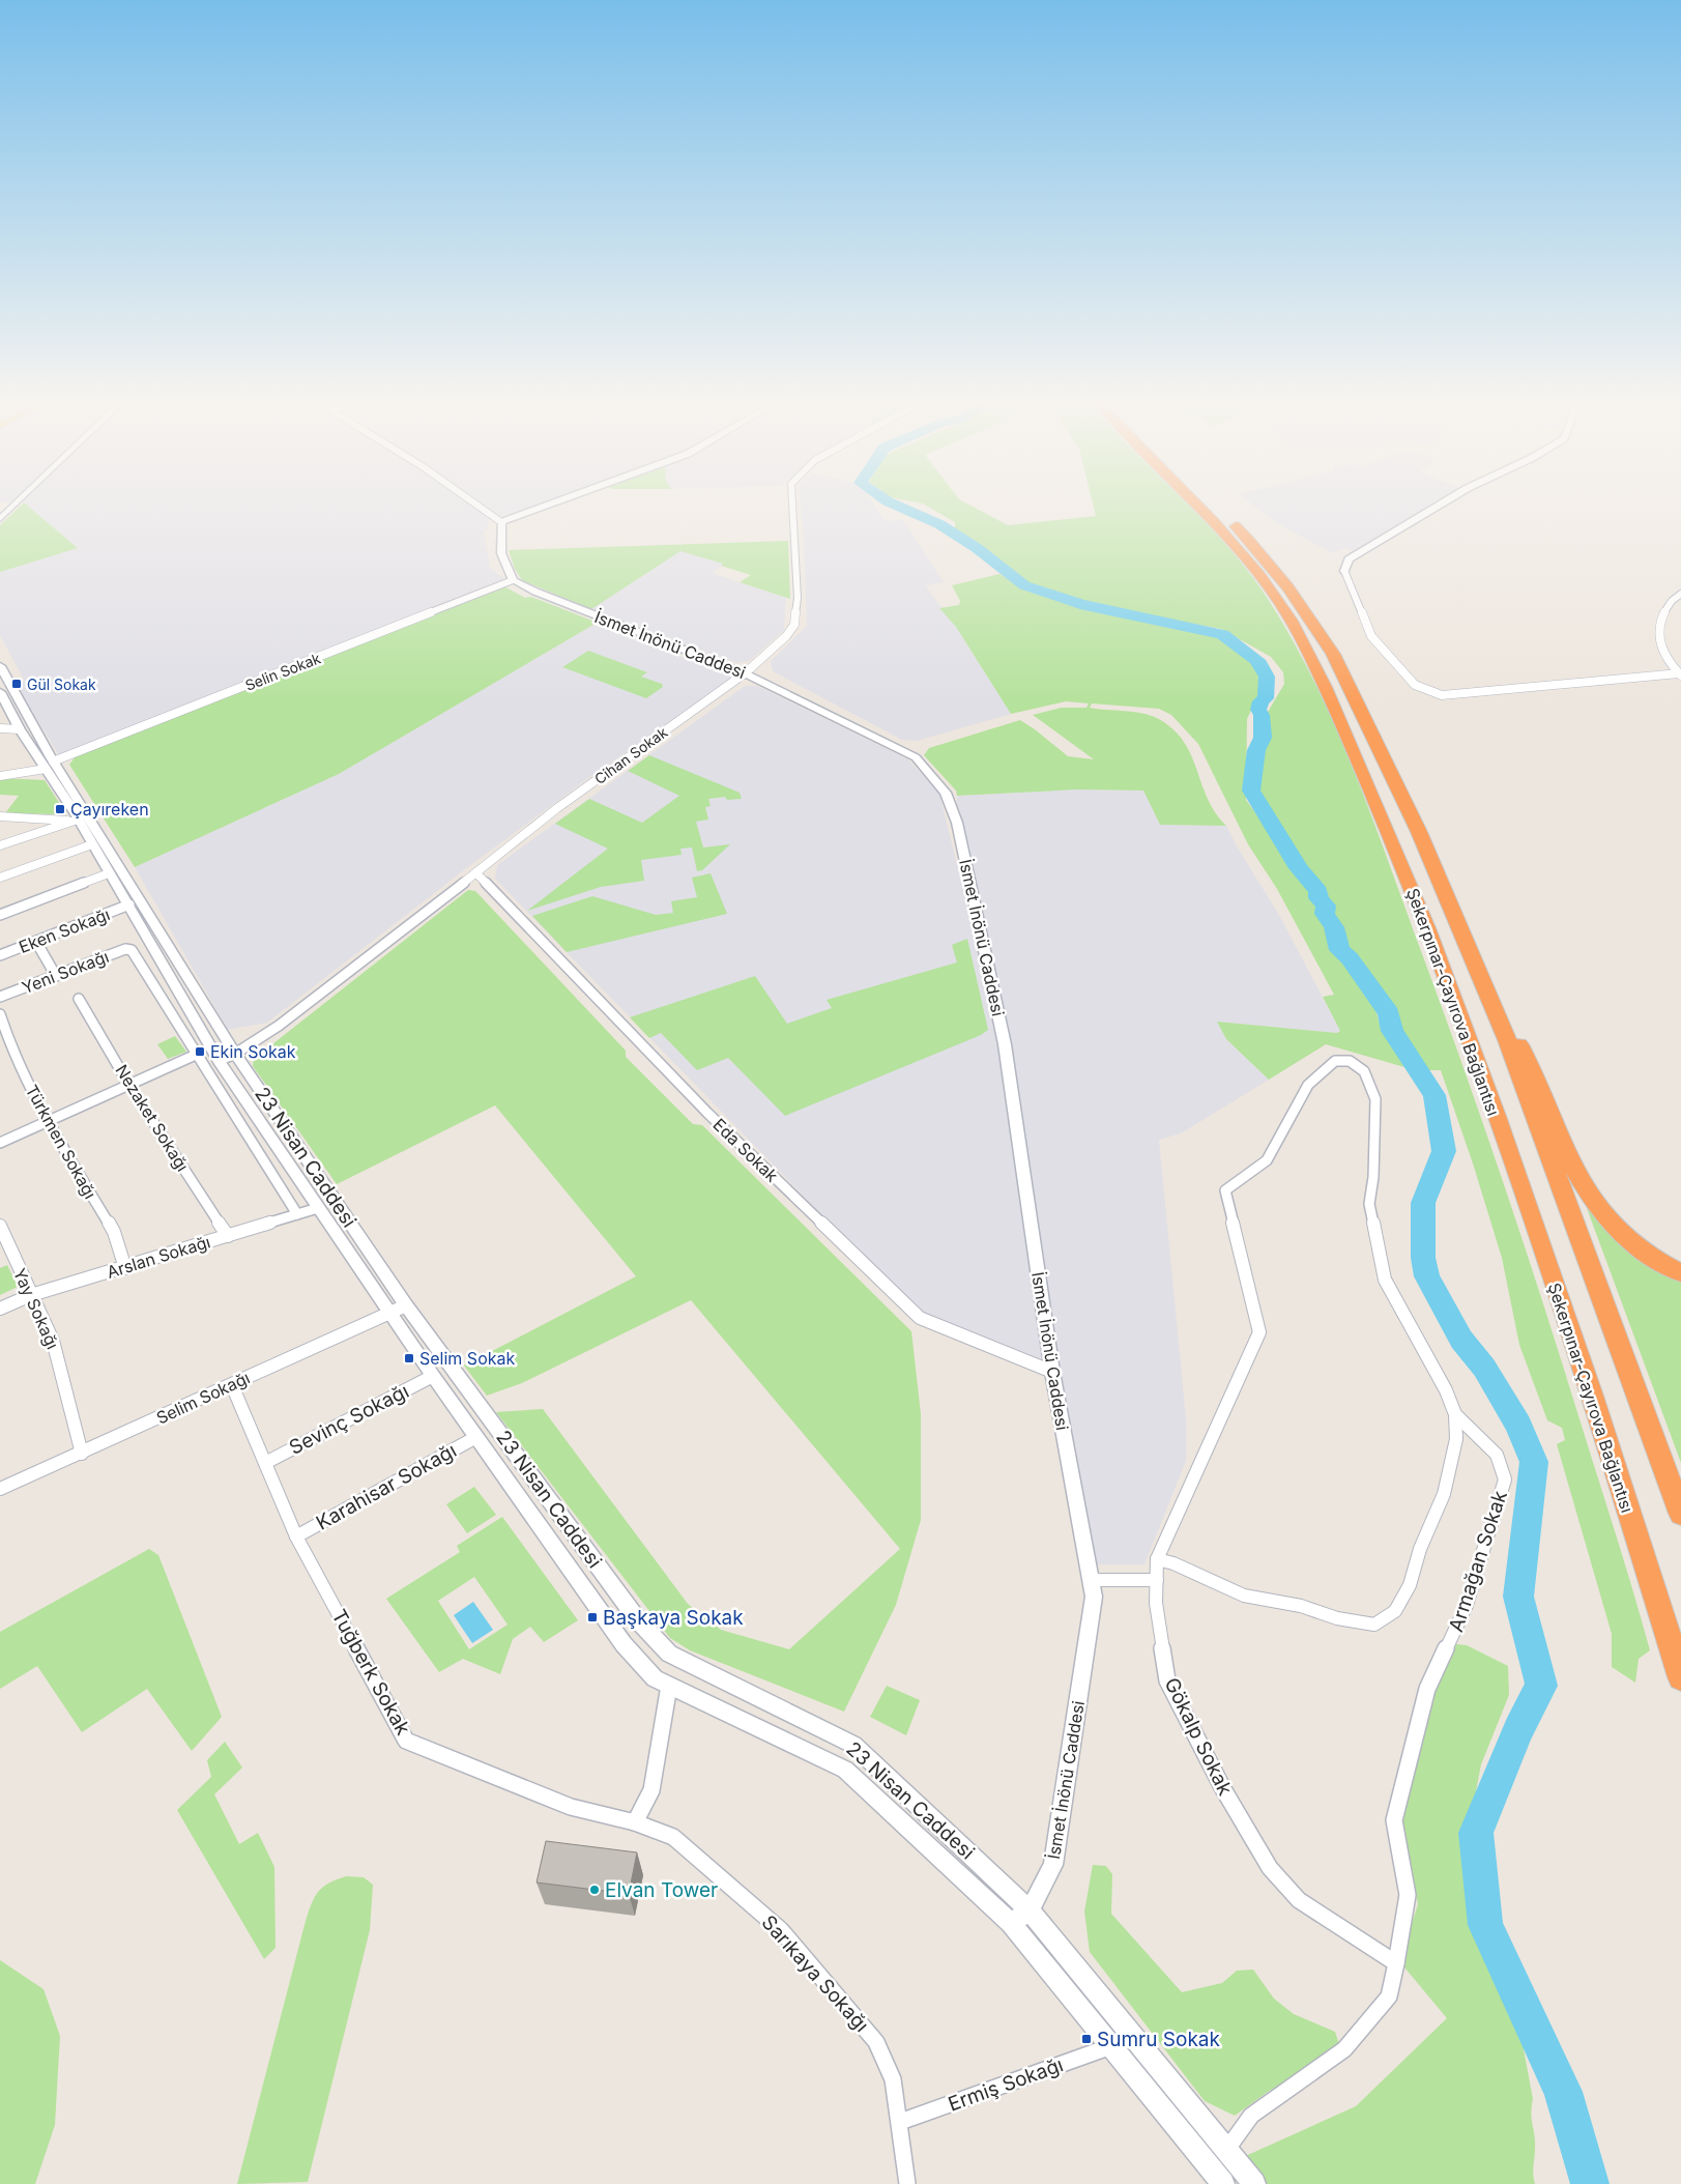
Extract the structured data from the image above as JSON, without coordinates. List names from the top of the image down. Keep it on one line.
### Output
{"streets":{"highway":["Şekerpınar-Çayırova Bağlantısı"],"street":["İsmet İnönü Caddesi","Selin Sokak","Cihan Sokak","Eken Sokağı","Yeni Sokağı","Nezaket Sokağı","Türkmen Sokağı","Eda Sokak","23 Nisan Caddesi","Arslan Sokağı","Yay Sokağı","Selim Sokağı","Sevinç Sokağı","Karahisar Sokağı","Armağan Sokak","Tuğberk Sokak","Gökalp Sokak","Sarıkaya Sokağı","Ermiş Sokağı"]},"crossings":[["İsmet İnönü Caddesi","Selin Sokak"],["İsmet İnönü Caddesi","Cihan Sokak"],["İsmet İnönü Caddesi","Eda Sokak"],["İsmet İnönü Caddesi","23 Nisan Caddesi"],["Selin Sokak","23 Nisan Caddesi"],["Cihan Sokak","Eda Sokak"],["Cihan Sokak","23 Nisan Caddesi"],["Eken Sokağı","23 Nisan Caddesi"],["Nezaket Sokağı","Arslan Sokağı"],["Türkmen Sokağı","Arslan Sokağı"],["23 Nisan Caddesi","Arslan Sokağı"],["23 Nisan Caddesi","Selim Sokağı"],["23 Nisan Caddesi","Sevinç Sokağı"],["23 Nisan Caddesi","Karahisar Sokağı"],["23 Nisan Caddesi","Ermiş Sokağı"],["Arslan Sokağı","Yay Sokağı"],["Yay Sokağı","Selim Sokağı"],["Selim Sokağı","Tuğberk Sokak"],["Sevinç Sokağı","Tuğberk Sokak"],["Karahisar Sokağı","Tuğberk Sokak"],["Armağan Sokak","Gökalp Sokak"],["Tuğberk Sokak","Sarıkaya Sokağı"],["Sarıkaya Sokağı","Ermiş Sokağı"]],"places":{"transit":["Gül Sokak","Çayıreken","Ekin Sokak","Selim Sokak","Başkaya Sokak","Sumru Sokak"],"other":["Elvan Tower"]}}
